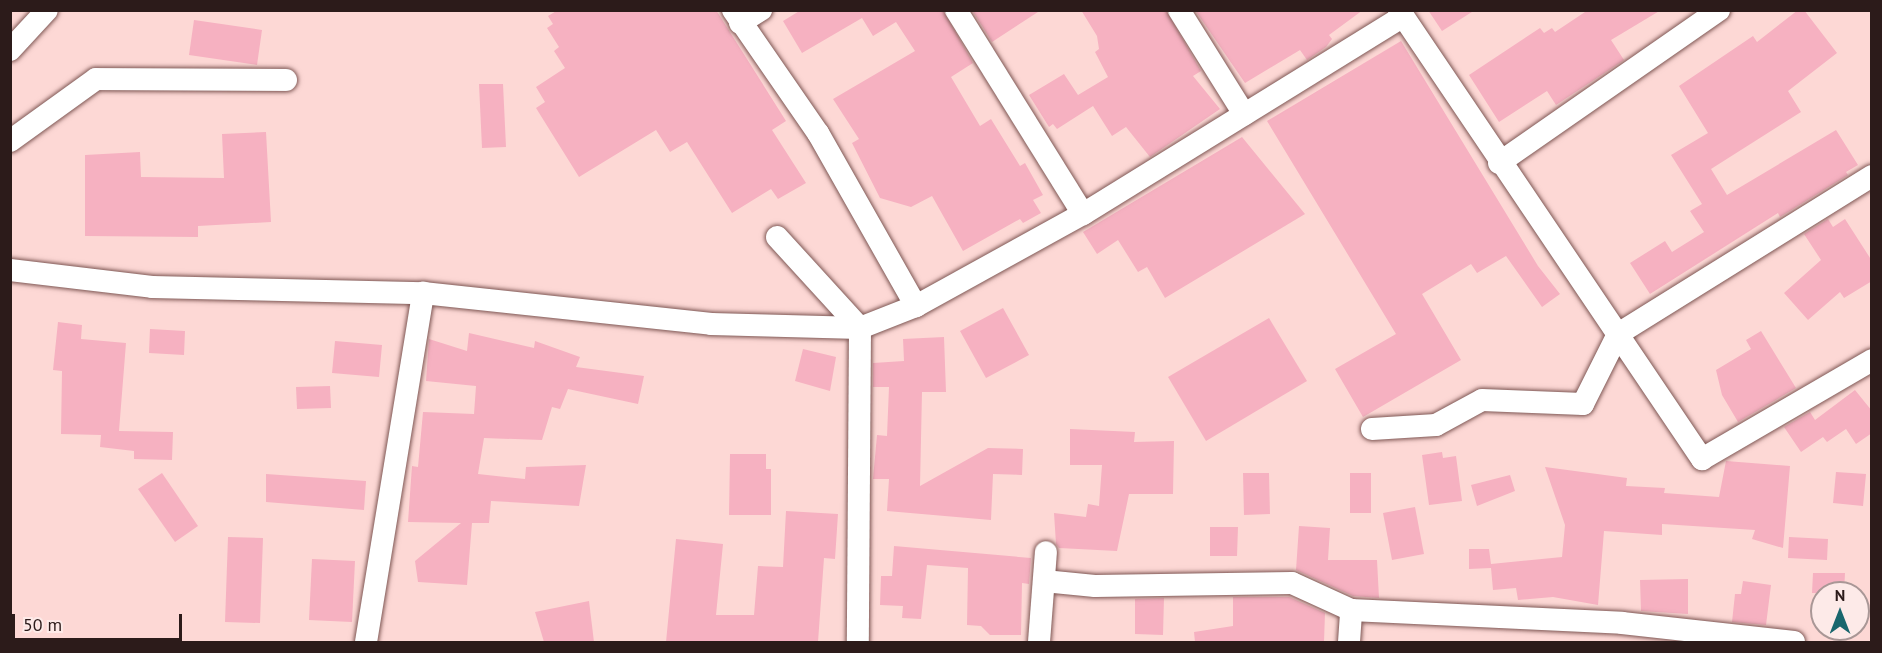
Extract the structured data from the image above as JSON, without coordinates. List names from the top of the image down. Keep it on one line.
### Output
{"scale_bar":"50 m","north":"top"}
